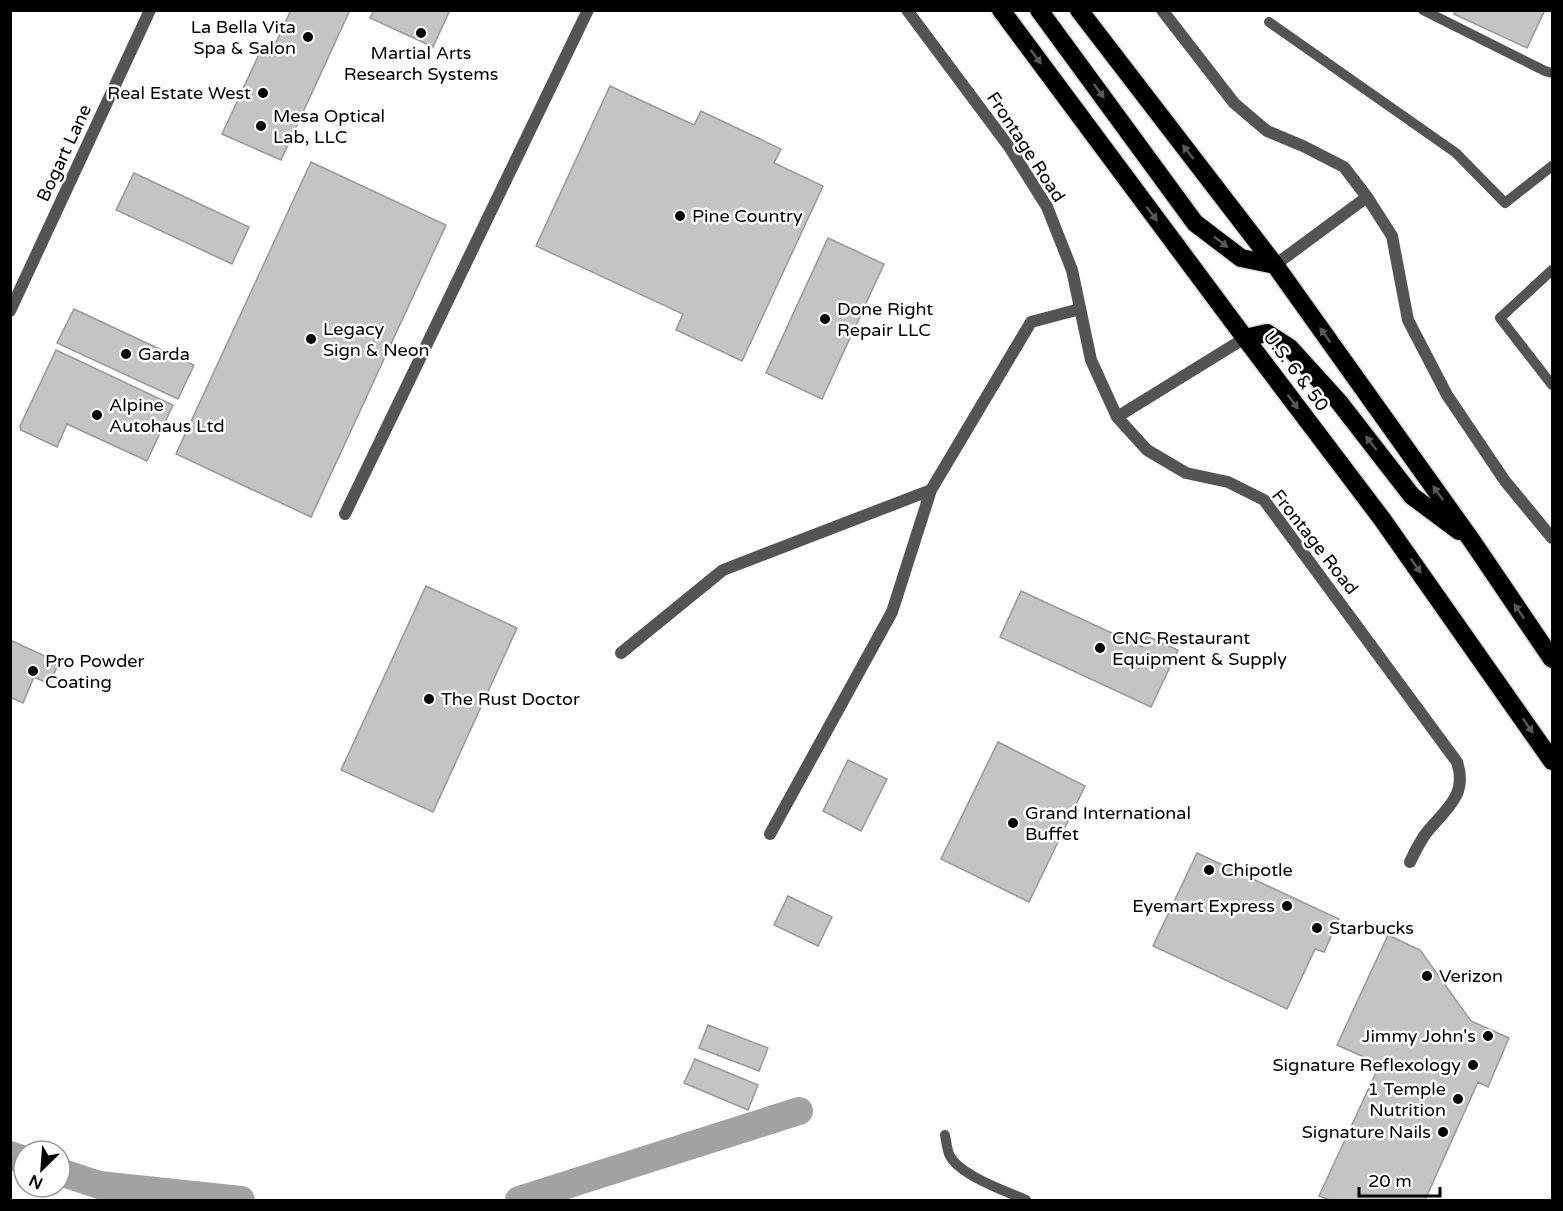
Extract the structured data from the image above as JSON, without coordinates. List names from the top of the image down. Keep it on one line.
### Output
{"streets":{"highway":["U.S. 6 & 50"],"street":["Frontage Road","Bogart Lane"]},"places":["Martial Arts Research Systems","La Bella Vita Spa & Salon","Real Estate West","Mesa Optical Lab, LLC","Pine Country","Done Right Repair LLC","Legacy Sign & Neon","Garda","Alpine Autohaus Ltd","CNC Restaurant Equipment & Supply","Pro Powder Coating","The Rust Doctor","Grand International Buffet","Chipotle","Eyemart Express","Starbucks","Verizon","Jimmy John's","Signature Reflexology","1 Temple Nutrition","Signature Nails"],"scale_bar":"20 m","north":"bottom left"}
